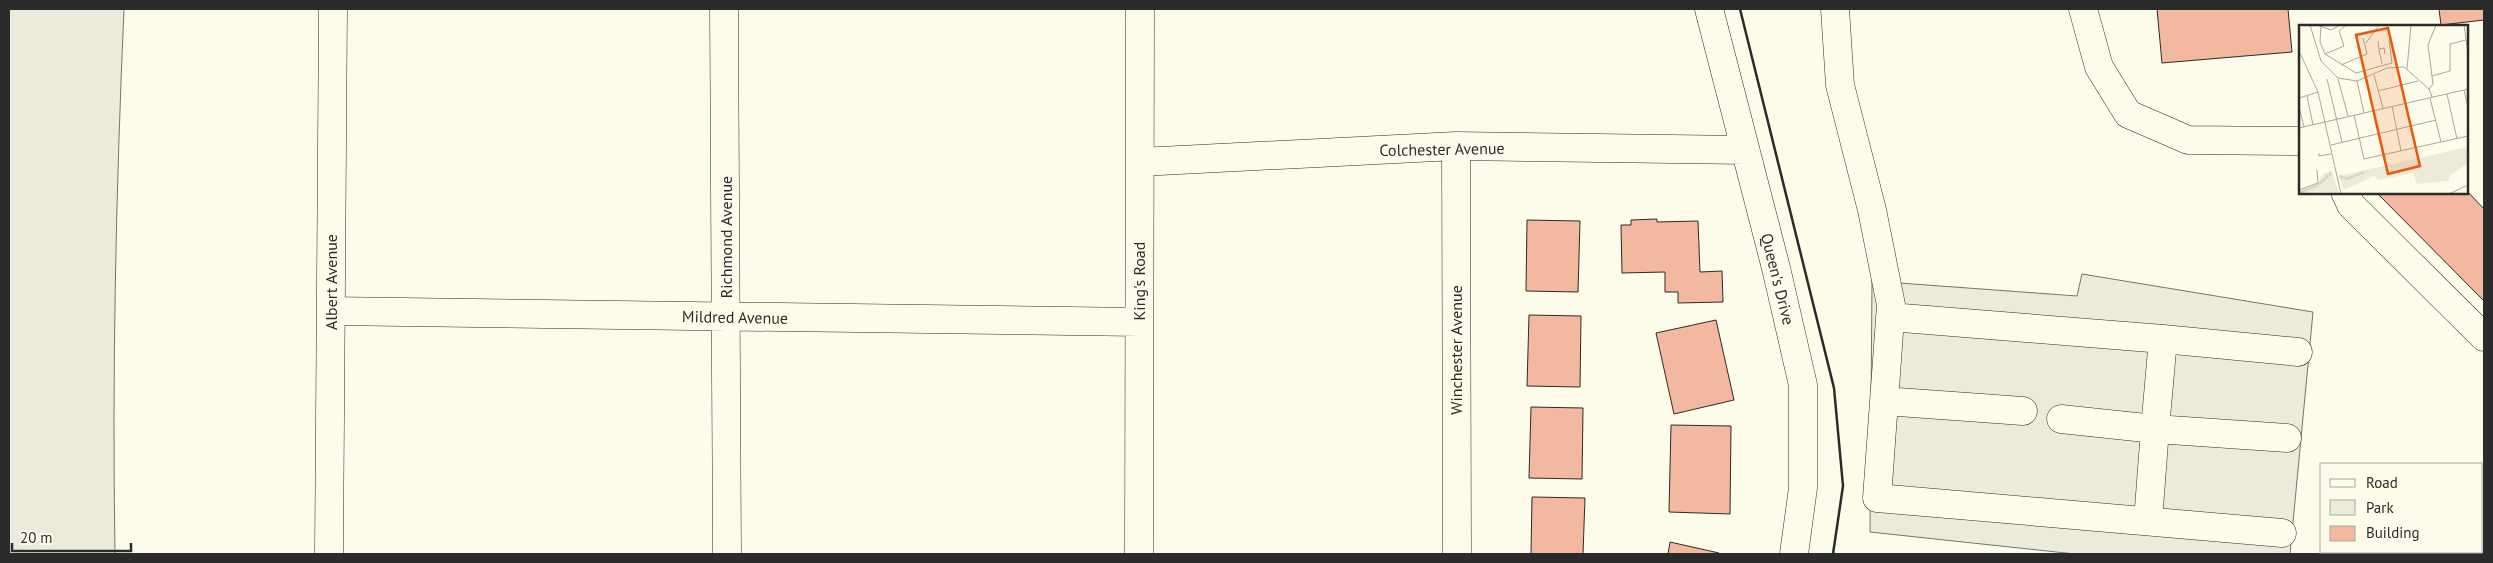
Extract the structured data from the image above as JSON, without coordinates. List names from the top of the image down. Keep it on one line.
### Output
{"streets":{"street":["Colchester Avenue","Richmond Avenue","Queen's Drive","King's Road","Albert Avenue","Mildred Avenue","Winchester Avenue"]},"crossings":[["Colchester Avenue","Queen's Drive"],["Colchester Avenue","King's Road"],["Colchester Avenue","Winchester Avenue"],["Richmond Avenue","Mildred Avenue"],["King's Road","Mildred Avenue"],["Albert Avenue","Mildred Avenue"]],"legend":["Road","Park","Building"],"scale_bar":"20 m"}
